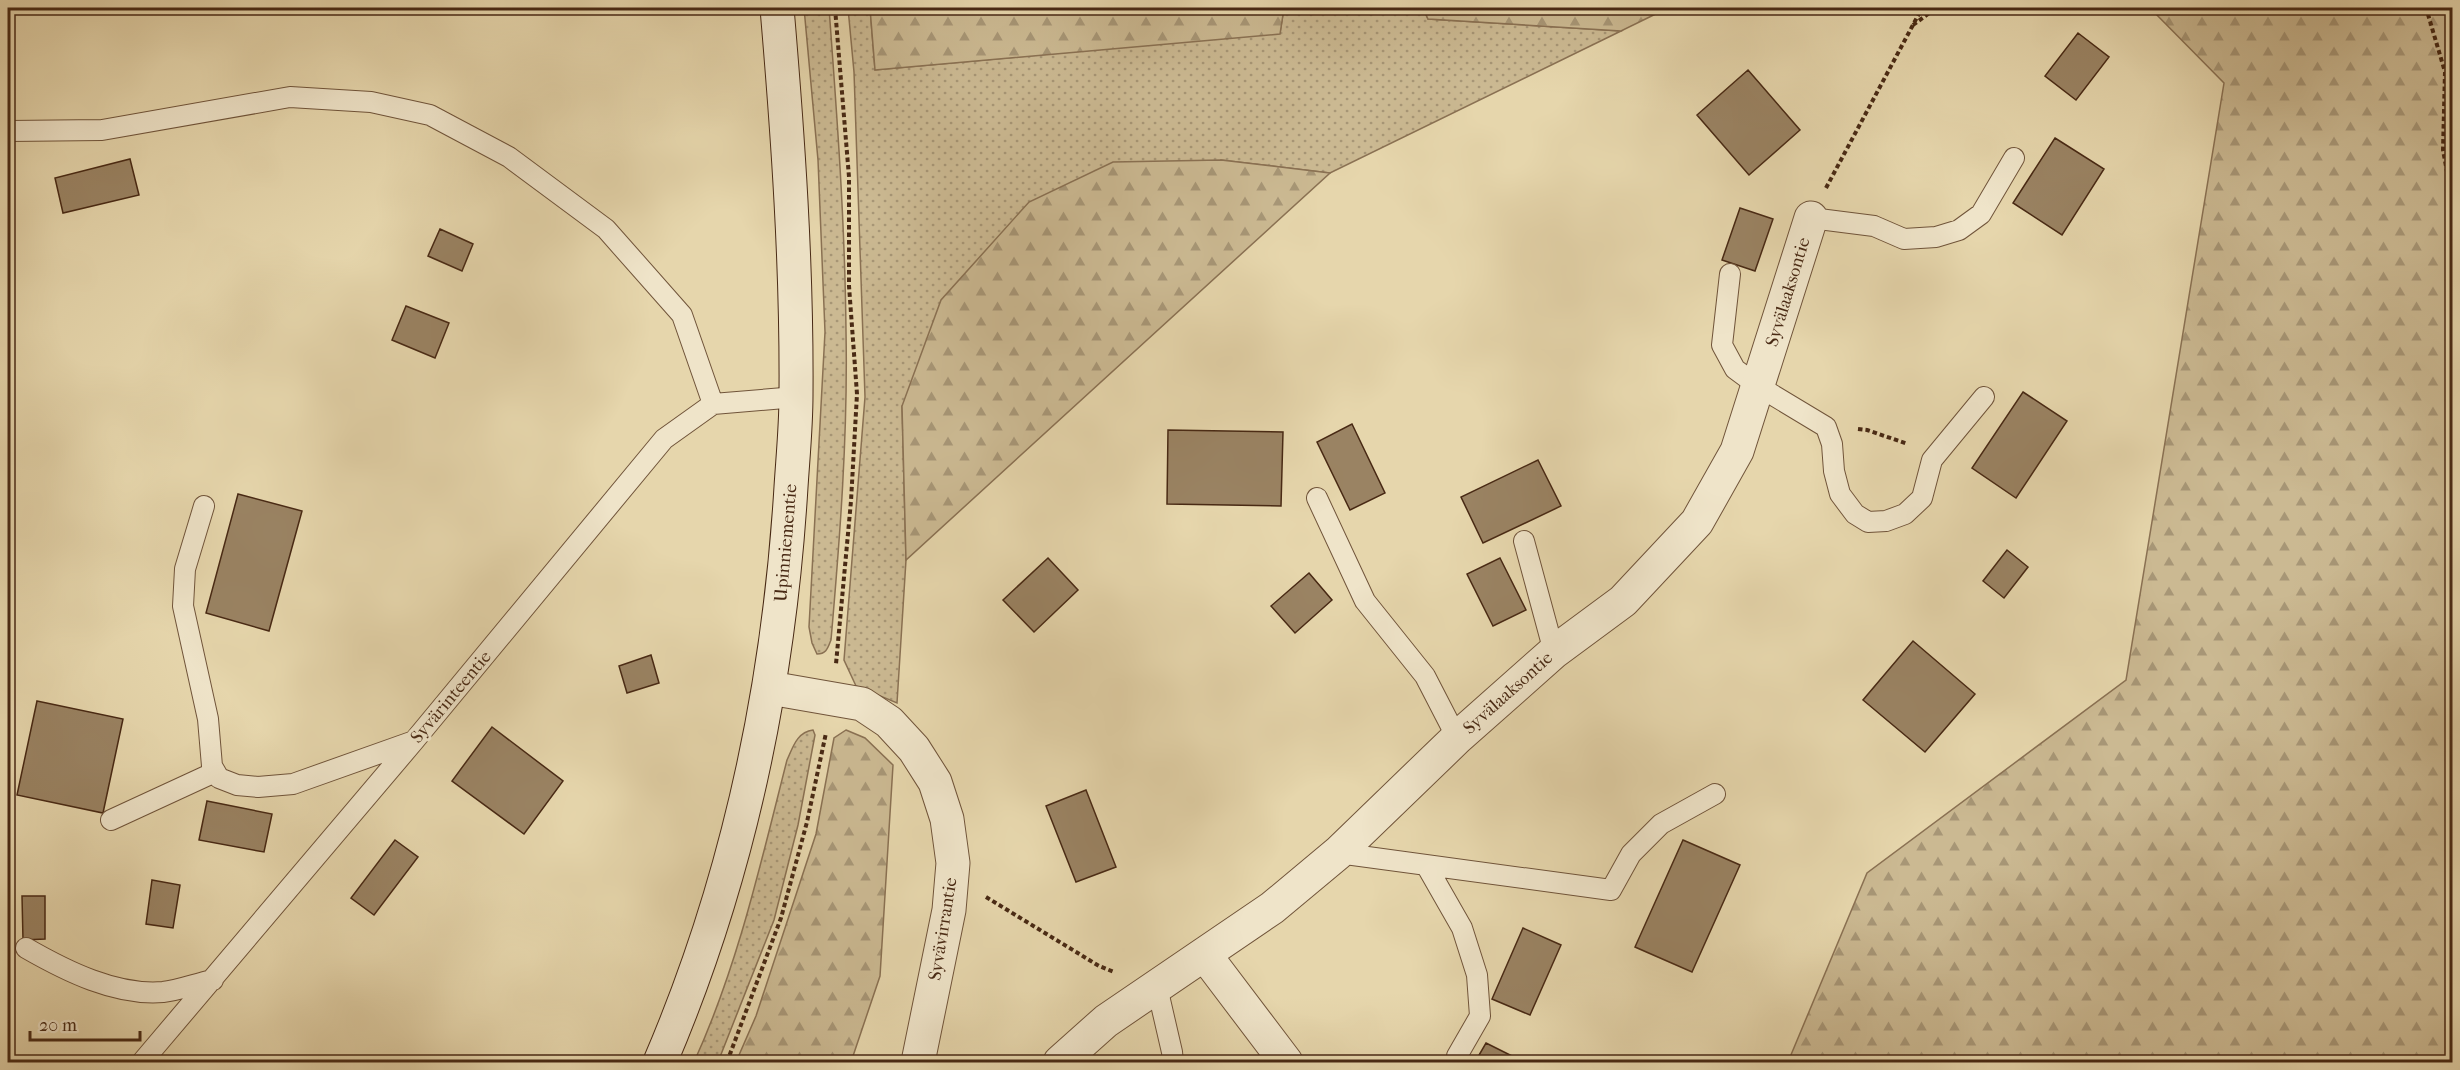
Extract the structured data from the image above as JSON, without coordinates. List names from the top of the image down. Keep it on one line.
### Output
{"streets":{"street":["Syvälaaksontie","Upinniementie","Syvävirrantie"],"lane":["Syvärinteentie"]},"crossings":[["Upinniementie","Syvävirrantie"]],"scale_bar":"20 m"}
